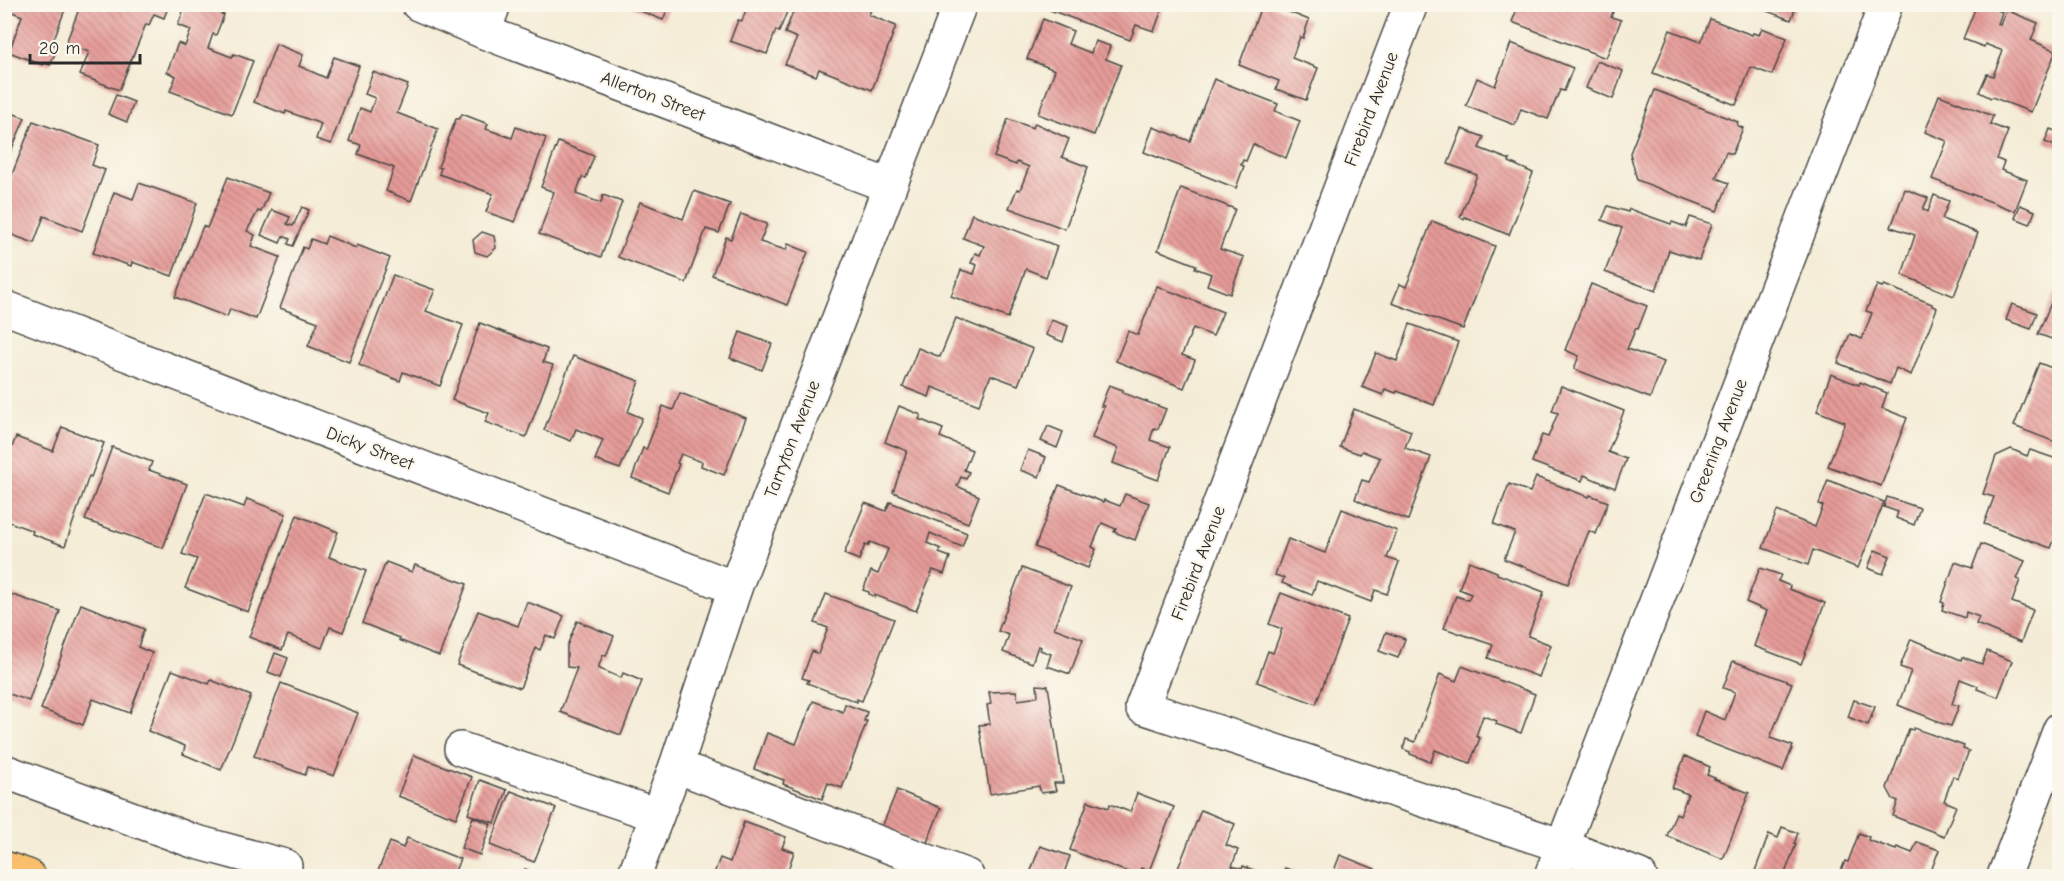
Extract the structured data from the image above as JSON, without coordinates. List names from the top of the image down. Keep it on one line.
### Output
{"streets":{"street":["Allerton Street","Firebird Avenue","Tarryton Avenue","Greening Avenue","Dicky Street"]},"crossings":[["Allerton Street","Tarryton Avenue"],["Firebird Avenue","Greening Avenue"],["Tarryton Avenue","Dicky Street"]],"scale_bar":"20 m"}
